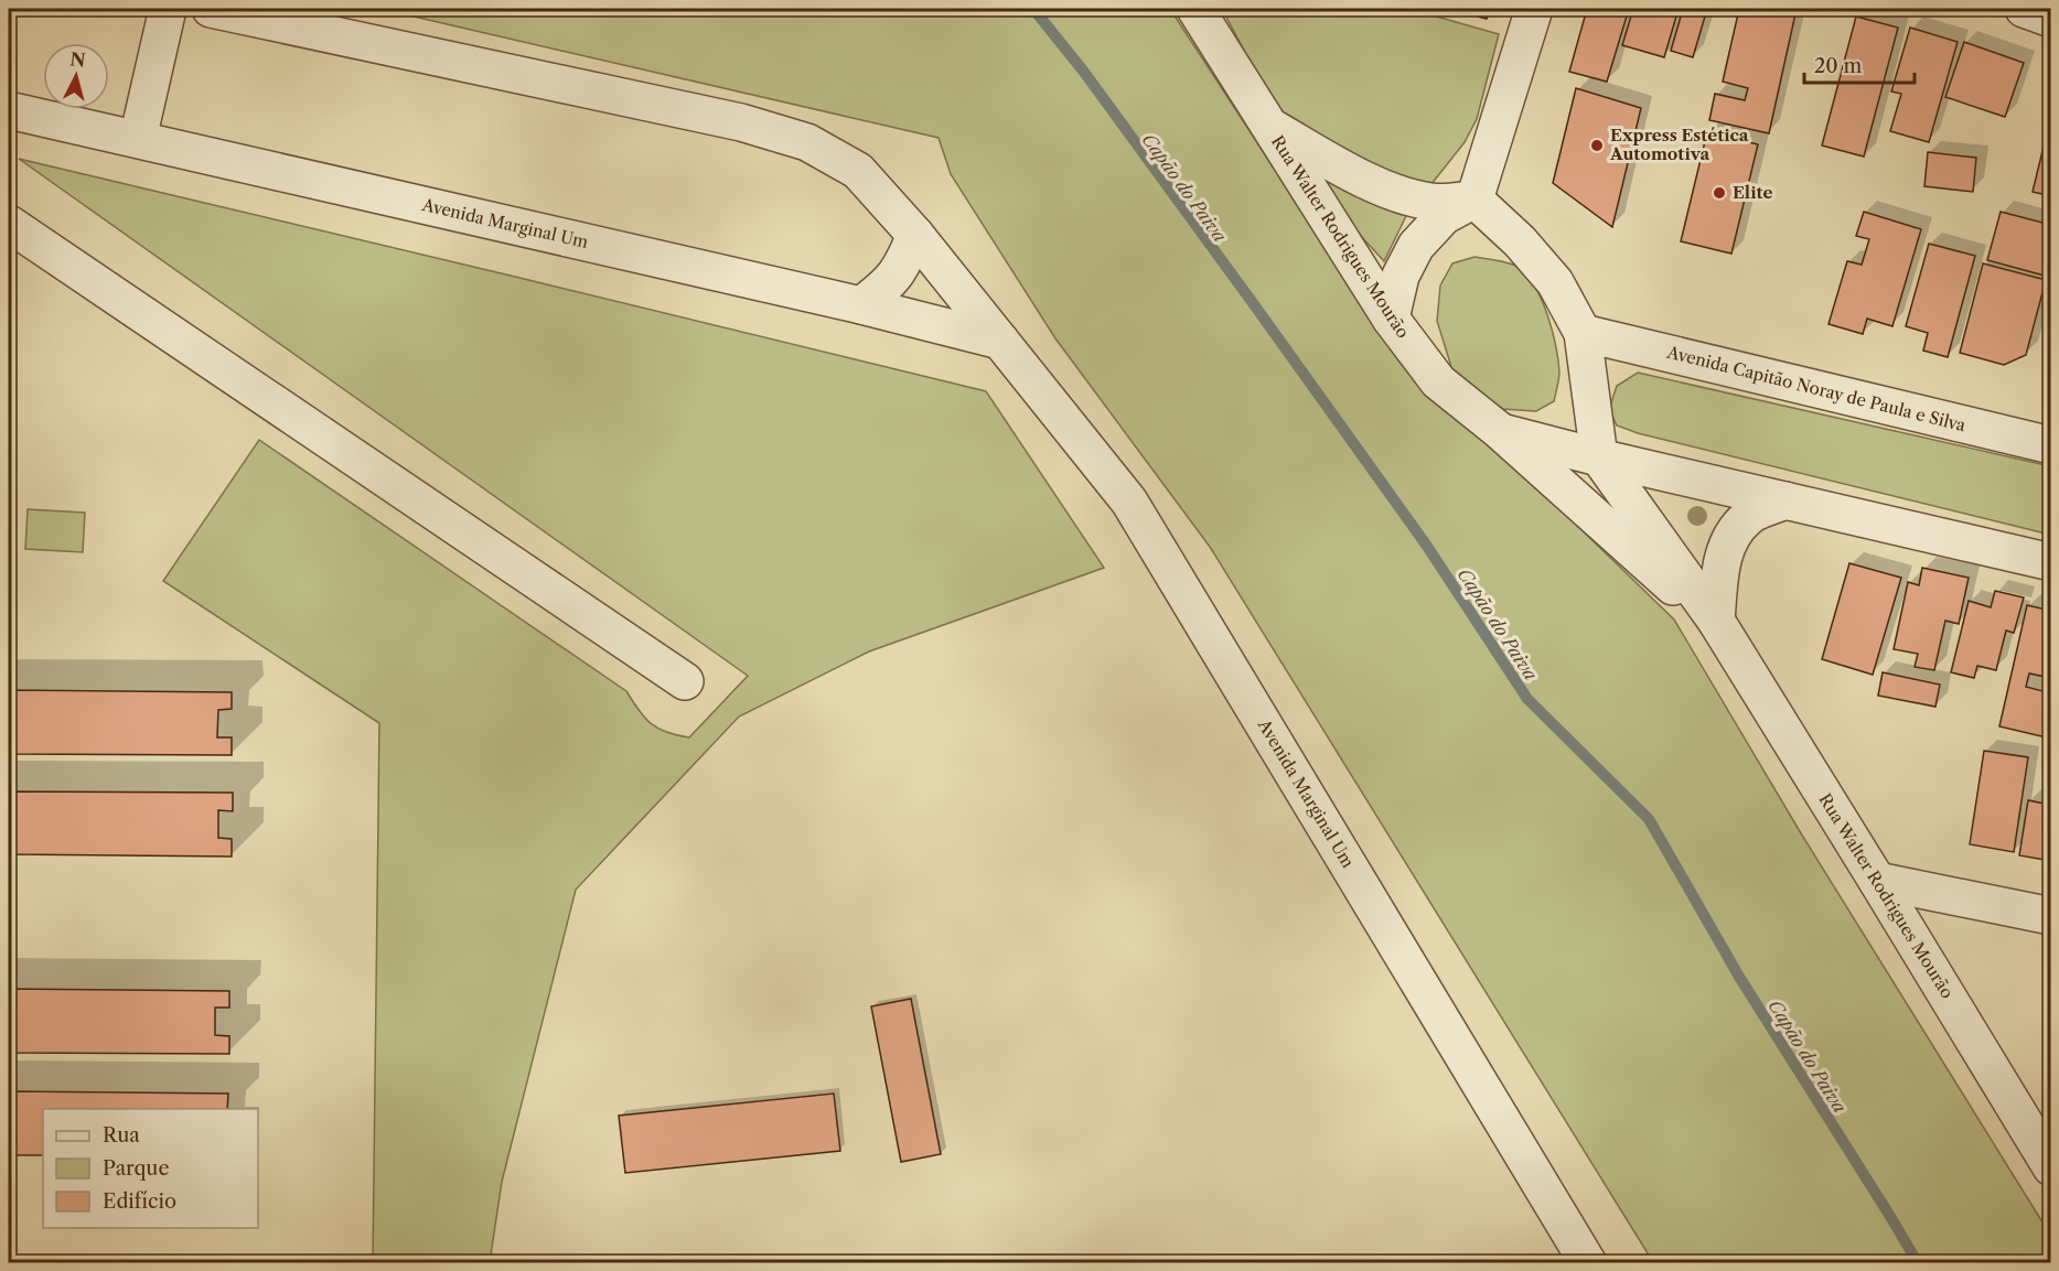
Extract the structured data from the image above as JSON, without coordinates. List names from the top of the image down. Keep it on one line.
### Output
{"streets":{"street":["Avenida Marginal Um","Rua Walter Rodrigues Mourão","Avenida Capitão Noray de Paula e Silva"]},"crossings":[["Rua Walter Rodrigues Mourão","Avenida Capitão Noray de Paula e Silva"]],"water":["Capão do Paiva"],"places":["Express Estética Automotiva","Elite"],"legend":["Rua","Parque","Edifício"],"scale_bar":"20 m","north":"top"}
